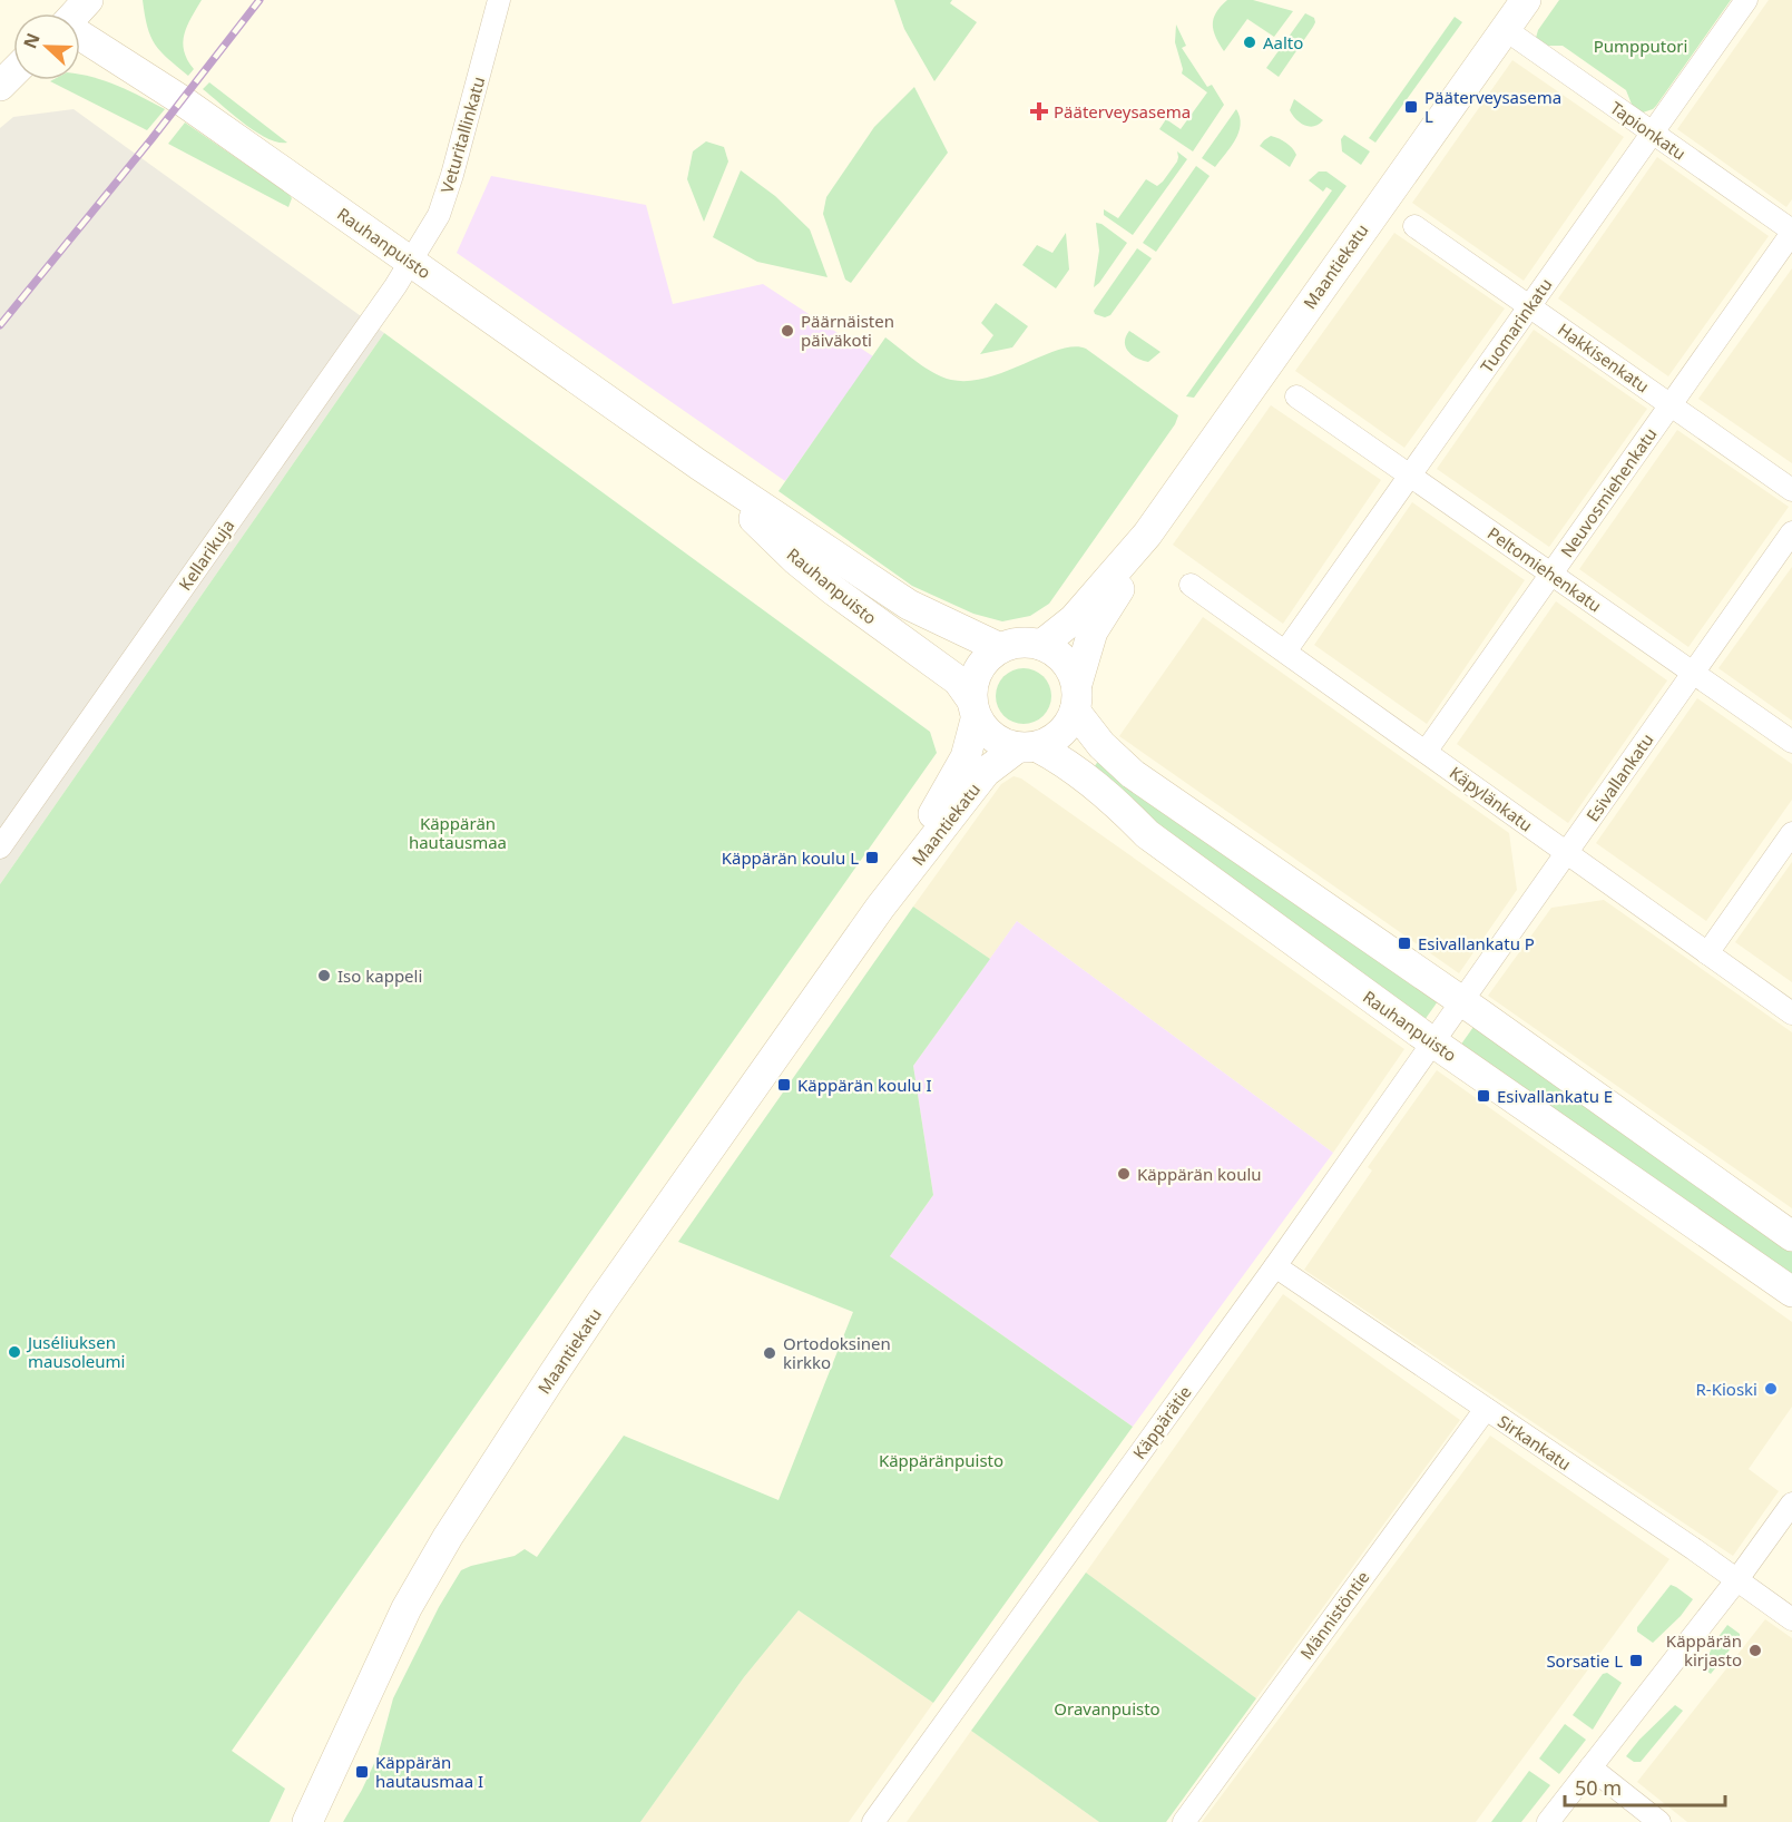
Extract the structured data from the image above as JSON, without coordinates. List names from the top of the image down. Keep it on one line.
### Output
{"streets":{"main road":["Rauhanpuisto","Maantiekatu"],"street":["Tapionkatu","Veturitallinkatu","Tuomarinkatu","Hakkisenkatu","Neuvosmiehenkatu","Kellarikuja","Peltomiehenkatu","Esivallankatu","Käpylänkatu","Käppärätie","Sirkankatu","Männistöntie"]},"crossings":[["Tapionkatu","Maantiekatu"],["Tapionkatu","Tuomarinkatu"],["Tapionkatu","Neuvosmiehenkatu"],["Veturitallinkatu","Rauhanpuisto"],["Veturitallinkatu","Kellarikuja"],["Rauhanpuisto","Maantiekatu"],["Rauhanpuisto","Kellarikuja"],["Rauhanpuisto","Esivallankatu"],["Rauhanpuisto","Käppärätie"],["Tuomarinkatu","Hakkisenkatu"],["Tuomarinkatu","Peltomiehenkatu"],["Tuomarinkatu","Käpylänkatu"],["Hakkisenkatu","Neuvosmiehenkatu"],["Neuvosmiehenkatu","Peltomiehenkatu"],["Neuvosmiehenkatu","Käpylänkatu"],["Peltomiehenkatu","Esivallankatu"],["Esivallankatu","Käpylänkatu"],["Esivallankatu","Käppärätie"],["Käppärätie","Sirkankatu"],["Sirkankatu","Männistöntie"]],"parks":["Pumpputori","Käppärän hautausmaa","Käppäränpuisto","Oravanpuisto"],"places":{"other":["Aalto","Päärnäisten päiväkoti","Iso kappeli","Käppärän koulu","Juséliuksen mausoleumi","Ortodoksinen kirkko","R-Kioski","Käppärän kirjasto"],"transit":["Pääterveysasema L","Käppärän koulu L","Esivallankatu P","Käppärän koulu I","Esivallankatu E","Sorsatie L","Käppärän hautausmaa I"],"health":["Pääterveysasema"]},"scale_bar":"50 m","north":"left"}
